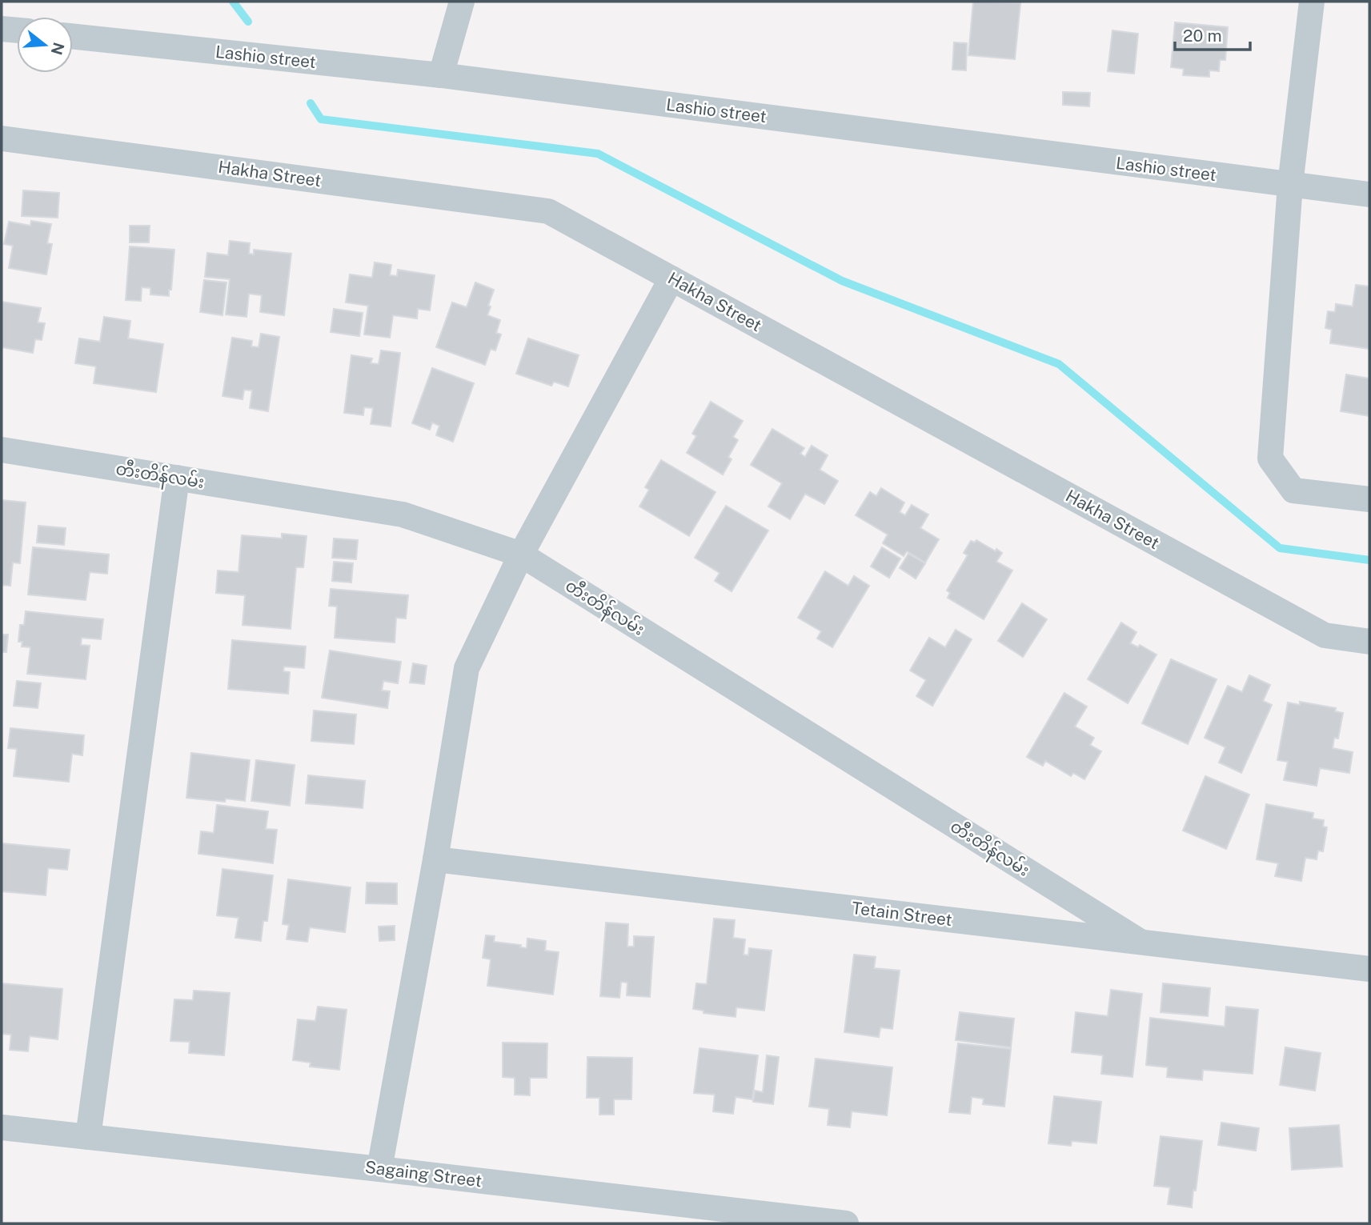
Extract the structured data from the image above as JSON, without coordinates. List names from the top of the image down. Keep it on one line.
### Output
{"streets":{"street":["Lashio street","Hakha Street","တီးတိန်လမ်း","Tetain Street","Sagaing Street"]},"crossings":[["တီးတိန်လမ်း","Tetain Street"]],"scale_bar":"20 m","north":"right"}
